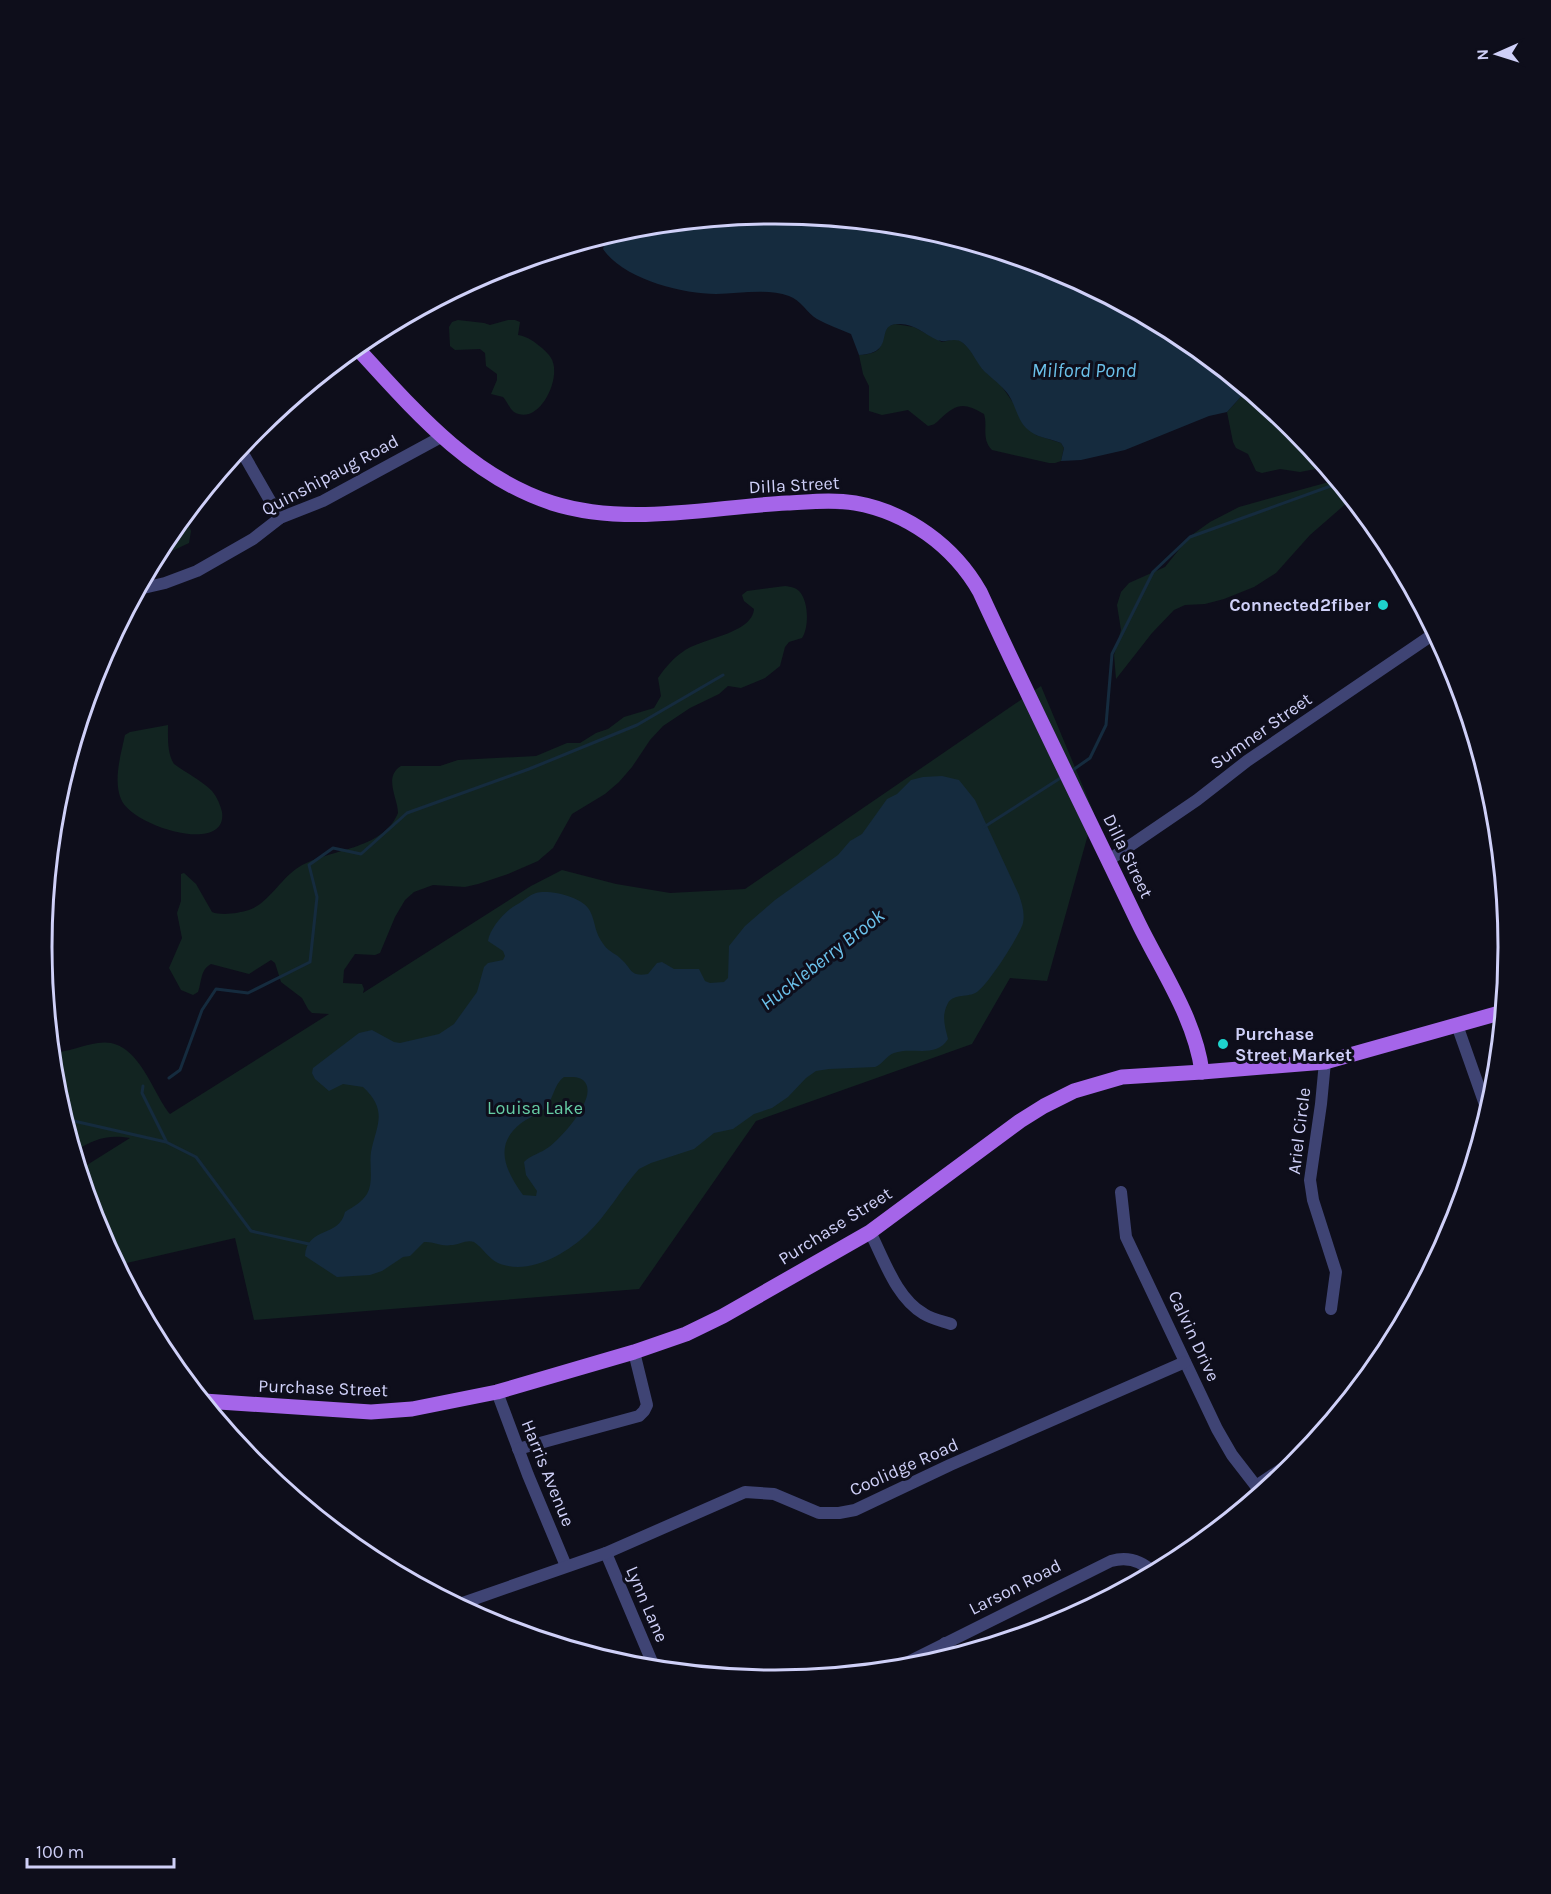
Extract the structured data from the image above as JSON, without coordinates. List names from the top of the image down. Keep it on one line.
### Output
{"streets":{"main road":["Dilla Street","Purchase Street"],"street":["Quinshipaug Road","Sumner Street","Ariel Circle","Calvin Drive","Coolidge Road","Harris Avenue","Larson Road","Lynn Lane"]},"crossings":[["Quinshipaug Road","Dilla Street"],["Dilla Street","Sumner Street"],["Dilla Street","Purchase Street"],["Ariel Circle","Purchase Street"],["Purchase Street","Harris Avenue"],["Calvin Drive","Coolidge Road"],["Coolidge Road","Harris Avenue"],["Coolidge Road","Lynn Lane"]],"water":["Milford Pond","Huckleberry Brook"],"parks":["Louisa Lake"],"places":["Connected2fiber","Purchase Street Market"],"scale_bar":"100 m","north":"left"}
